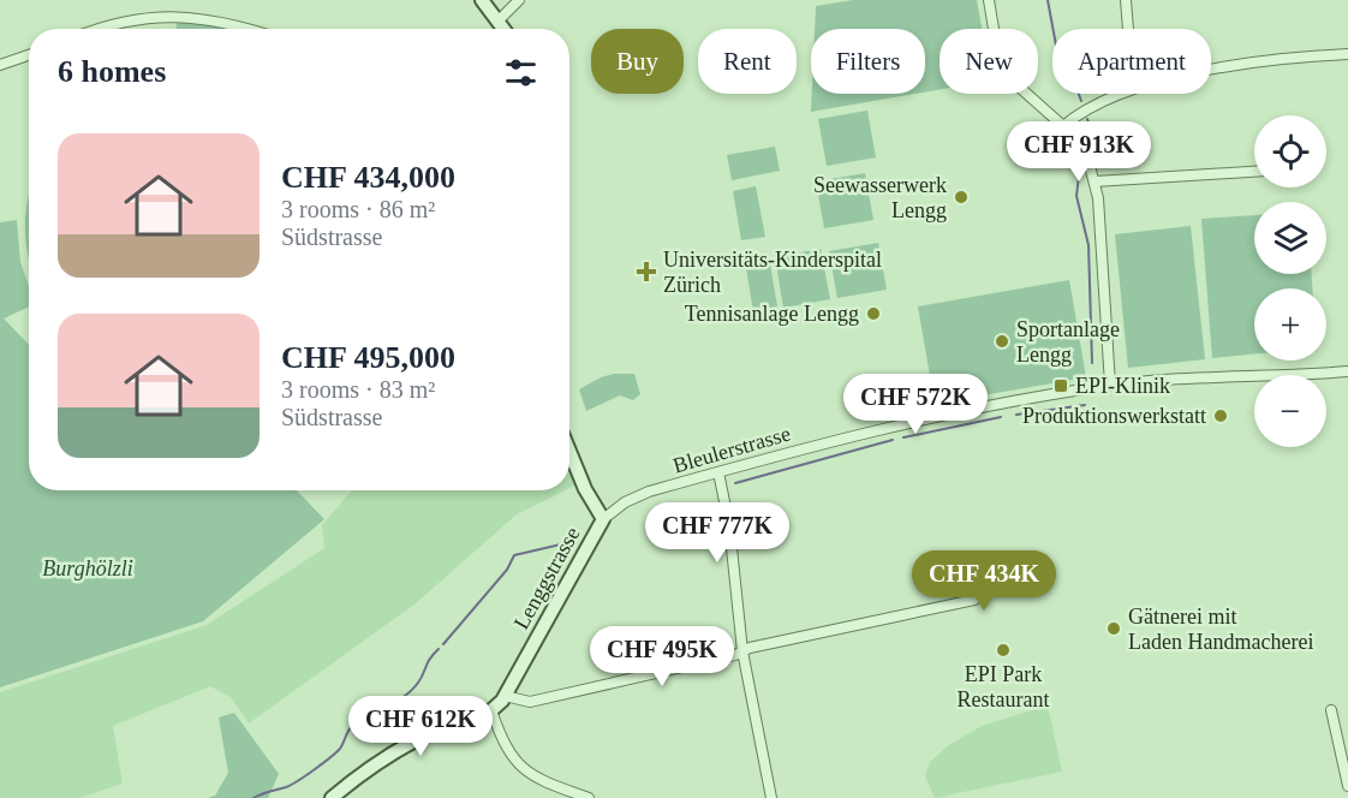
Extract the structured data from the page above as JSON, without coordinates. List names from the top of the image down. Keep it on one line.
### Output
{"streets":{"street":["Bleulerstrasse","Lenggstrasse"]},"crossings":[["Bleulerstrasse","Lenggstrasse"]],"parks":["Burghölzli"],"places":{"other":["Seewasserwerk Lengg","Tennisanlage Lengg","Sportanlage Lengg","Produktionswerkstatt","Gätnerei mit Laden Handmacherei","EPI Park Restaurant"],"health":["Universitäts-Kinderspital Zürich"],"transit":["EPI-Klinik"]},"page":{"chip":["Buy","Rent","Filters","New","Apartment"],"heading":"6 homes","map_buttons":["+","−"],"list":[{"name":"CHF 434,000","note":"3 rooms · 86 m² · Südstrasse"},{"name":"CHF 495,000","note":"3 rooms · 83 m² · Südstrasse"}],"price":["CHF 913K","CHF 572K","CHF 777K","CHF 434K","CHF 495K","CHF 612K"]}}
